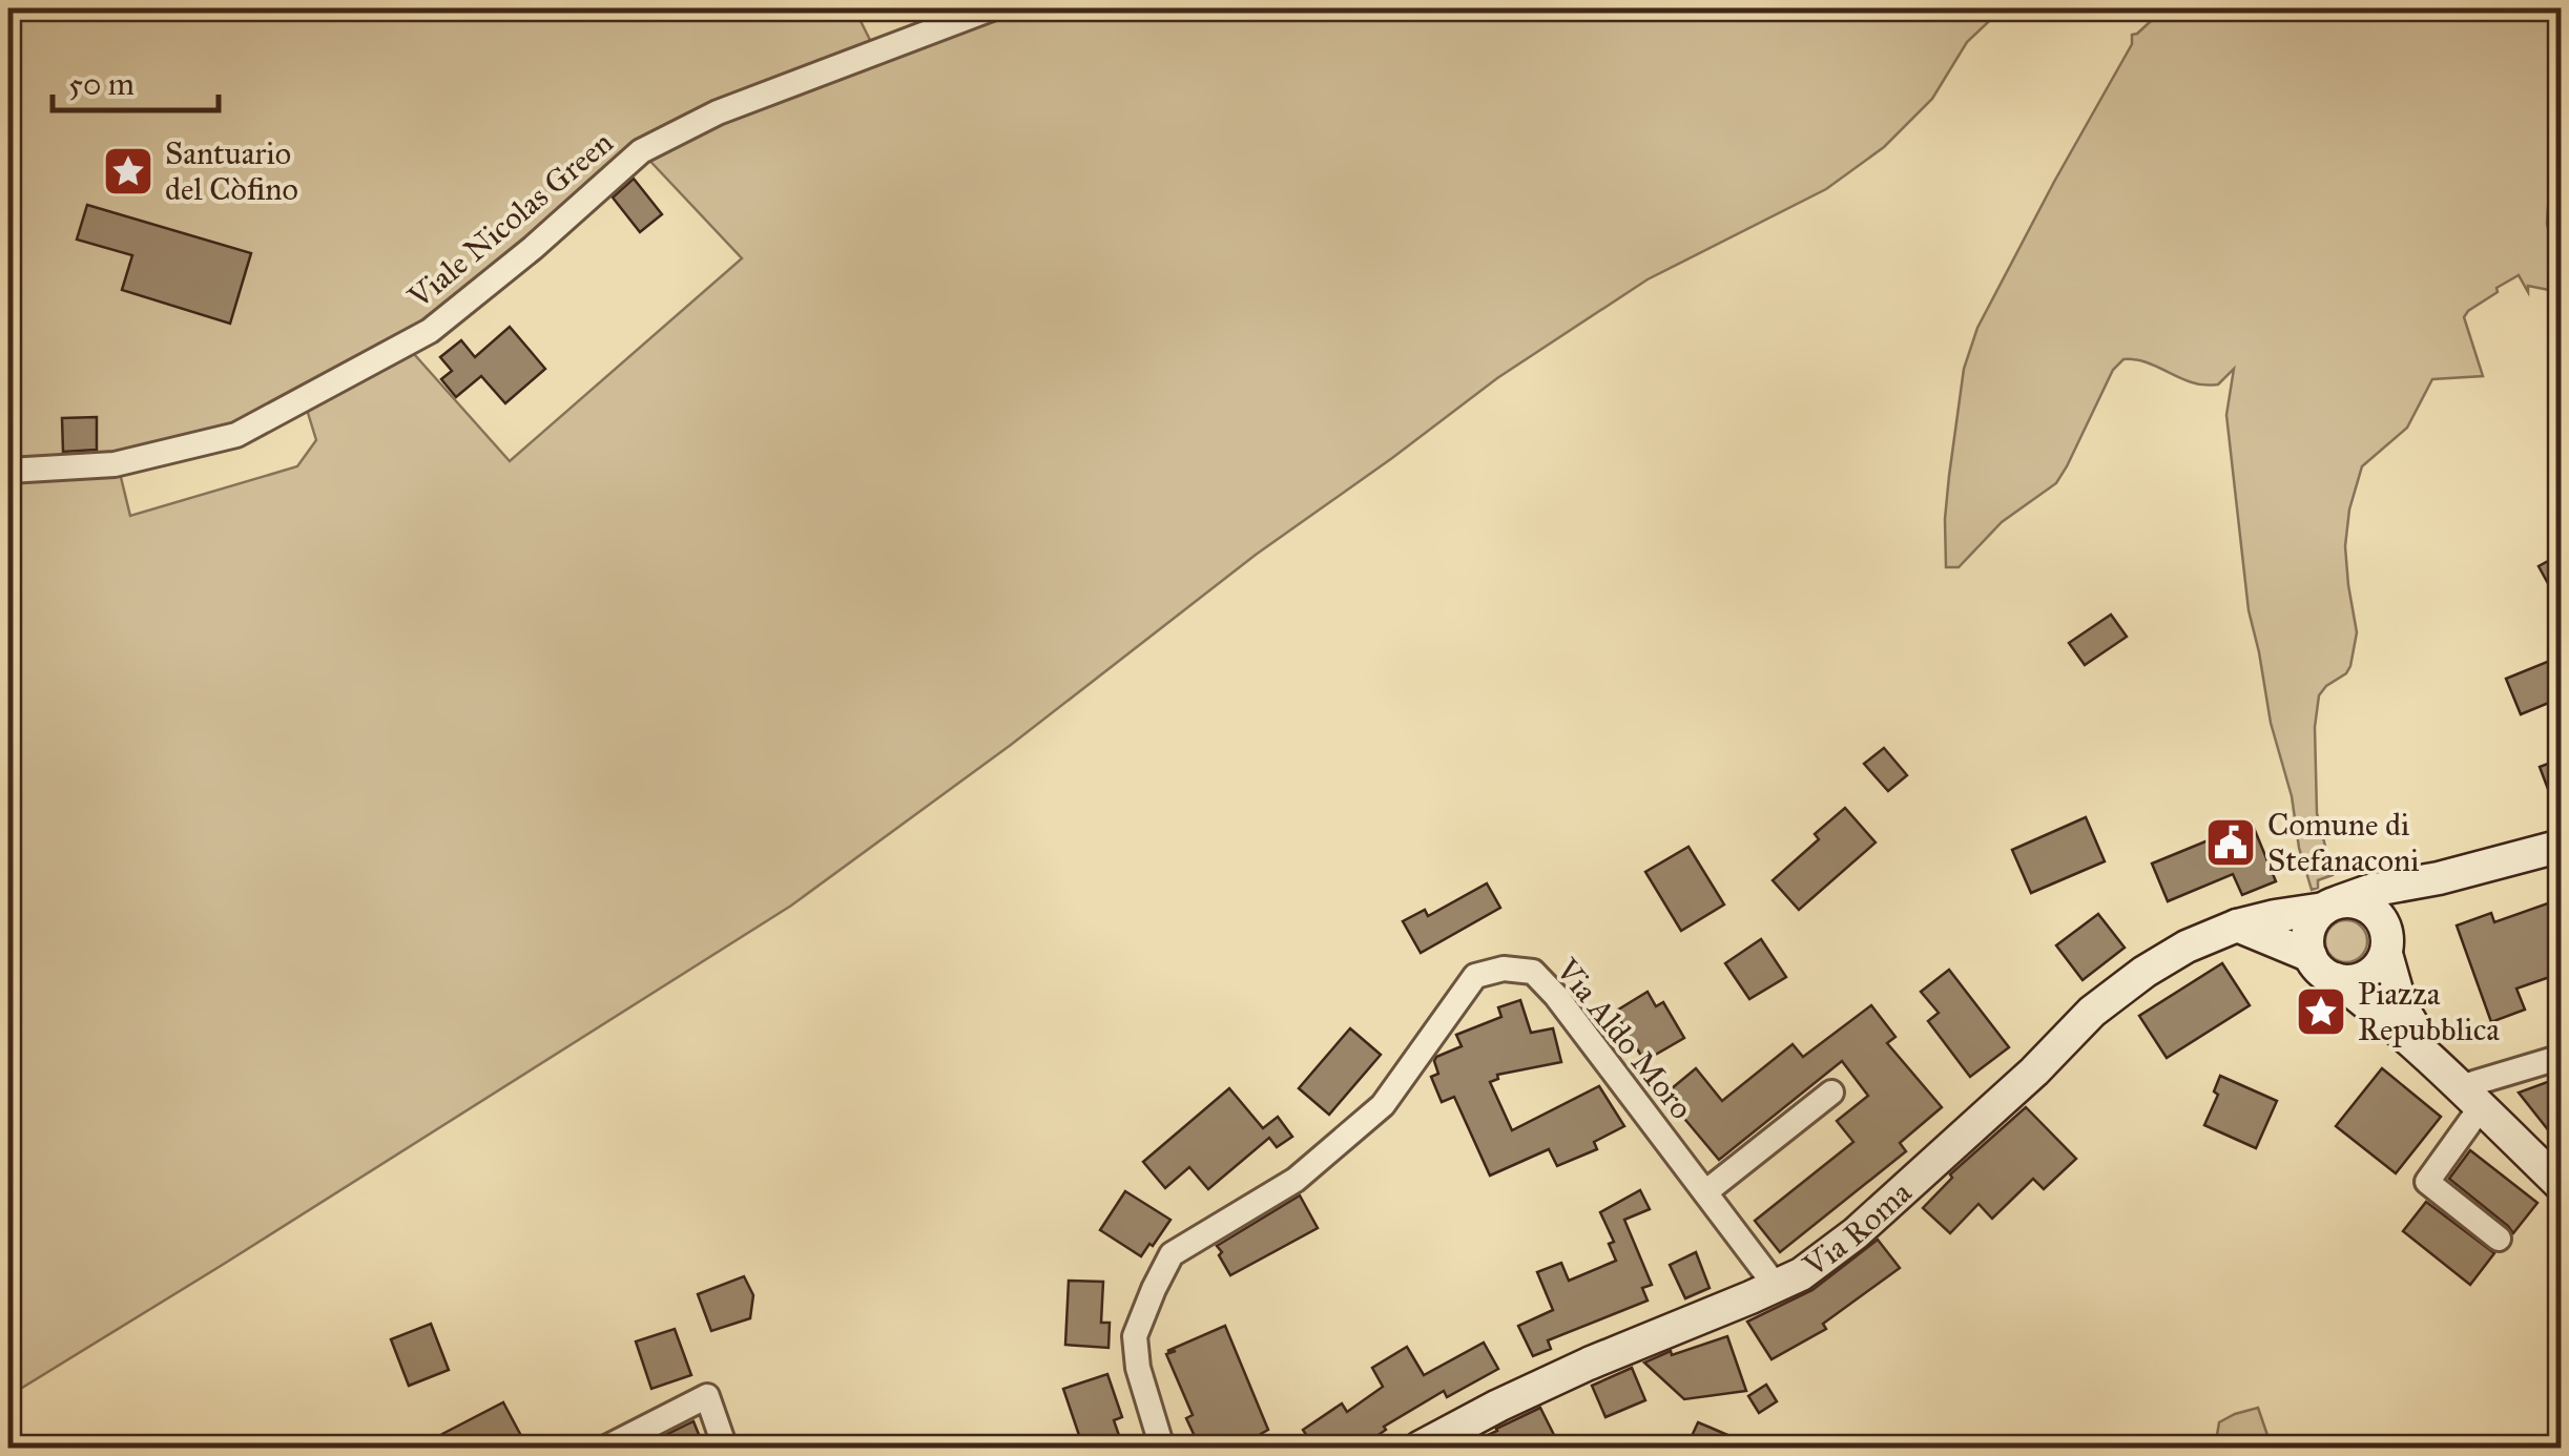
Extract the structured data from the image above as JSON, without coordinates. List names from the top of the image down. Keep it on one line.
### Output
{"streets":{"street":["Viale Nicolas Green","Via Aldo Moro","Via Roma"]},"crossings":[["Via Aldo Moro","Via Roma"]],"places":{"place":["Santuario del Còfino","Piazza Repubblica"],"public building":["Comune di Stefanaconi"]},"scale_bar":"50 m"}
